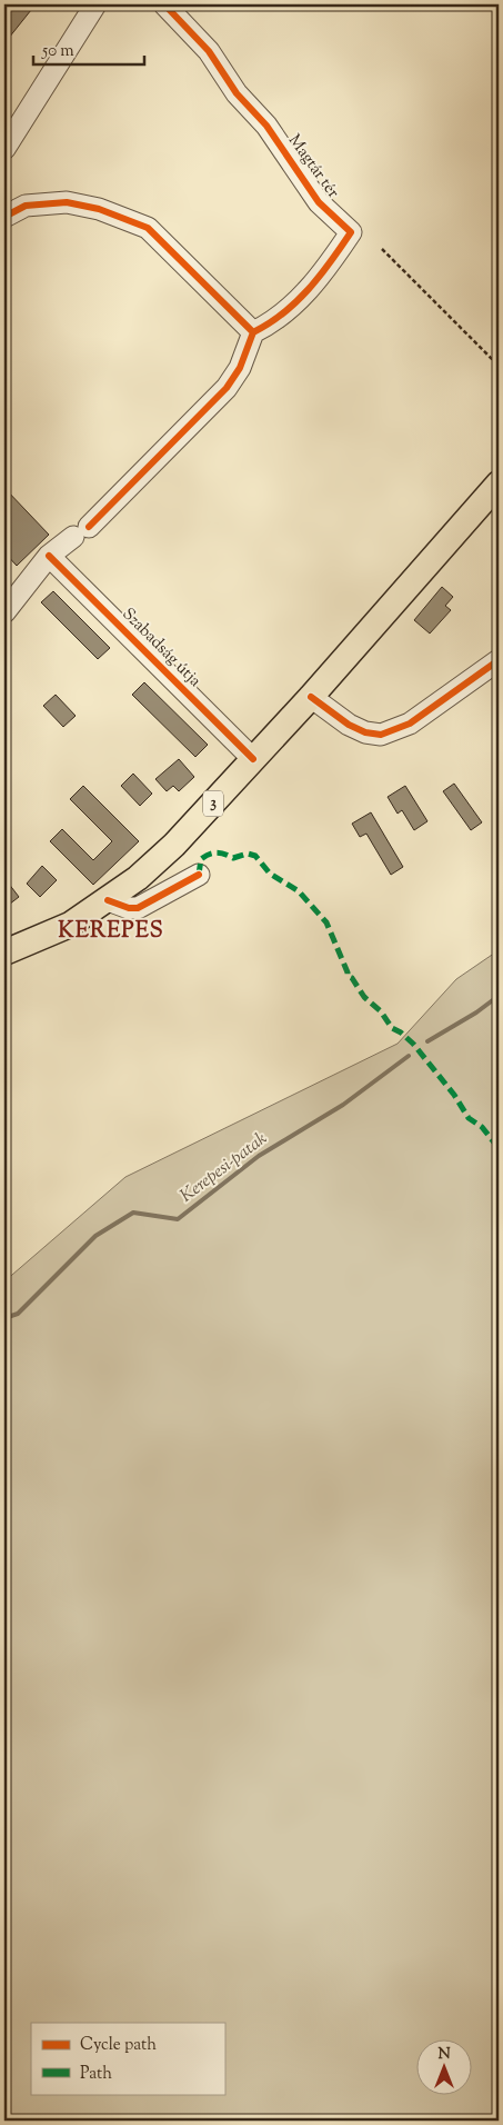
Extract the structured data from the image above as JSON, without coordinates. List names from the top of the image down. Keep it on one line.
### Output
{"streets":{"main road":["3"],"street":["Magtár tér","Szabadság útja"]},"crossings":[["Szabadság útja","3"]],"districts":["KEREPES"],"water":["Kerepesi-patak"],"legend":["Cycle path","Path"],"scale_bar":"50 m","north":"top"}
